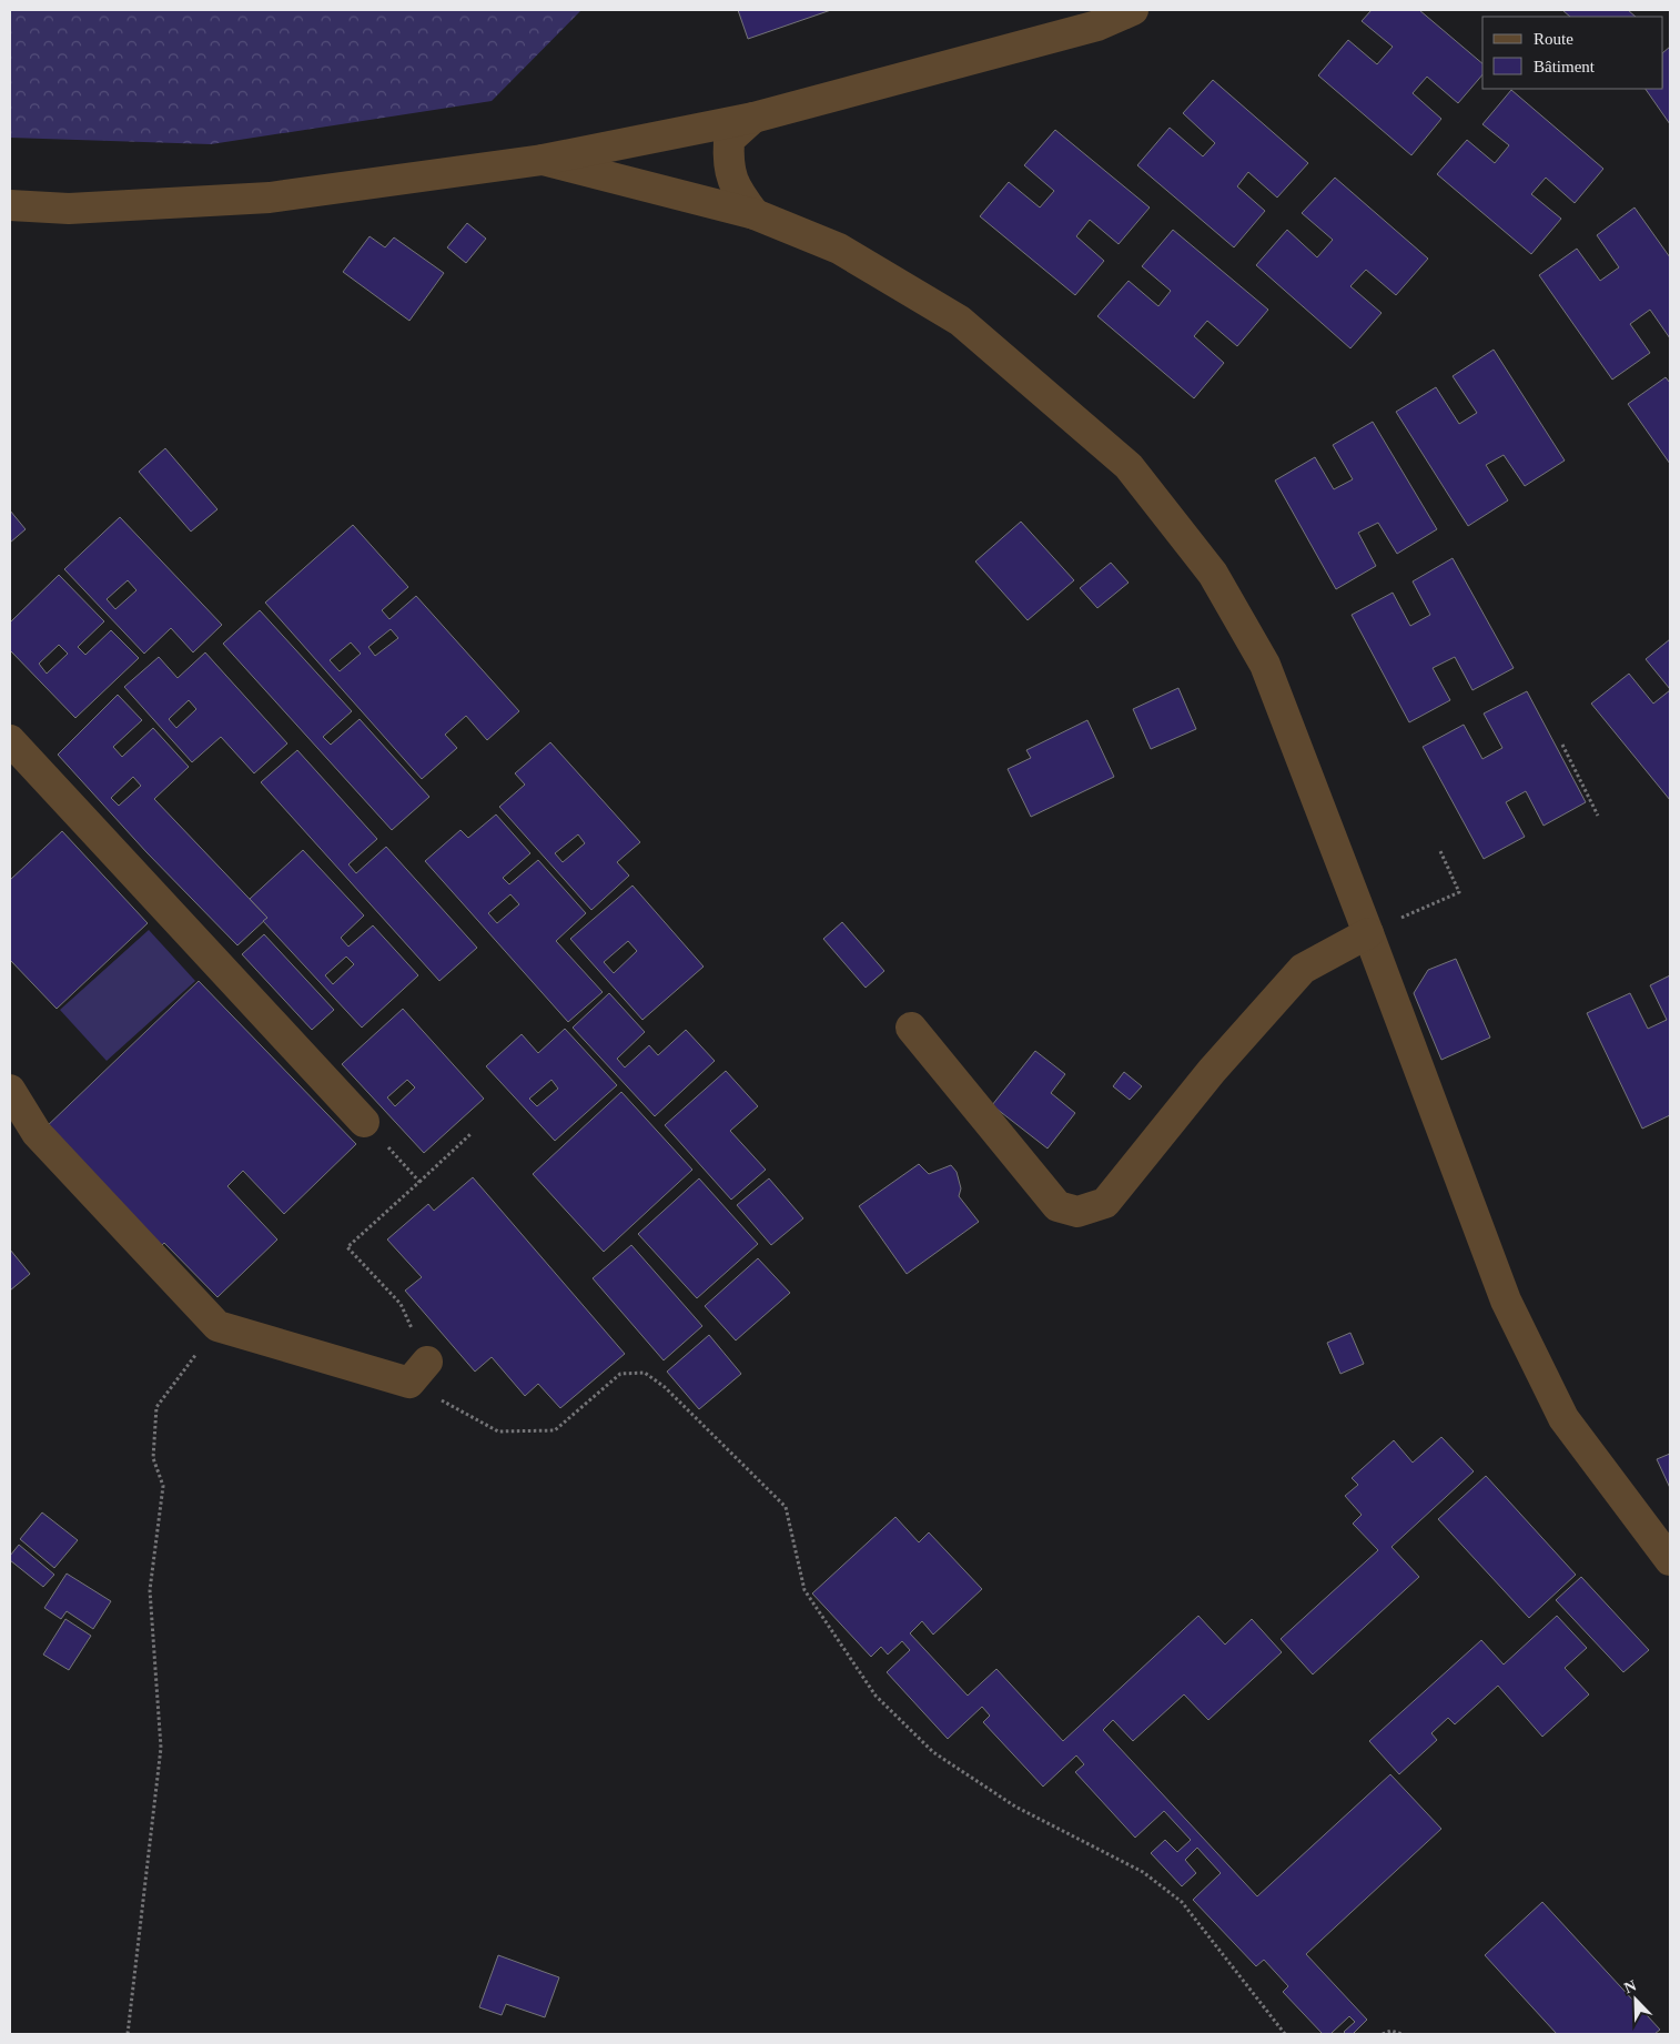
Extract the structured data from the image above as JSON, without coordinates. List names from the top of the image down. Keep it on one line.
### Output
{"legend":["Route","Bâtiment"],"north":"top left"}
